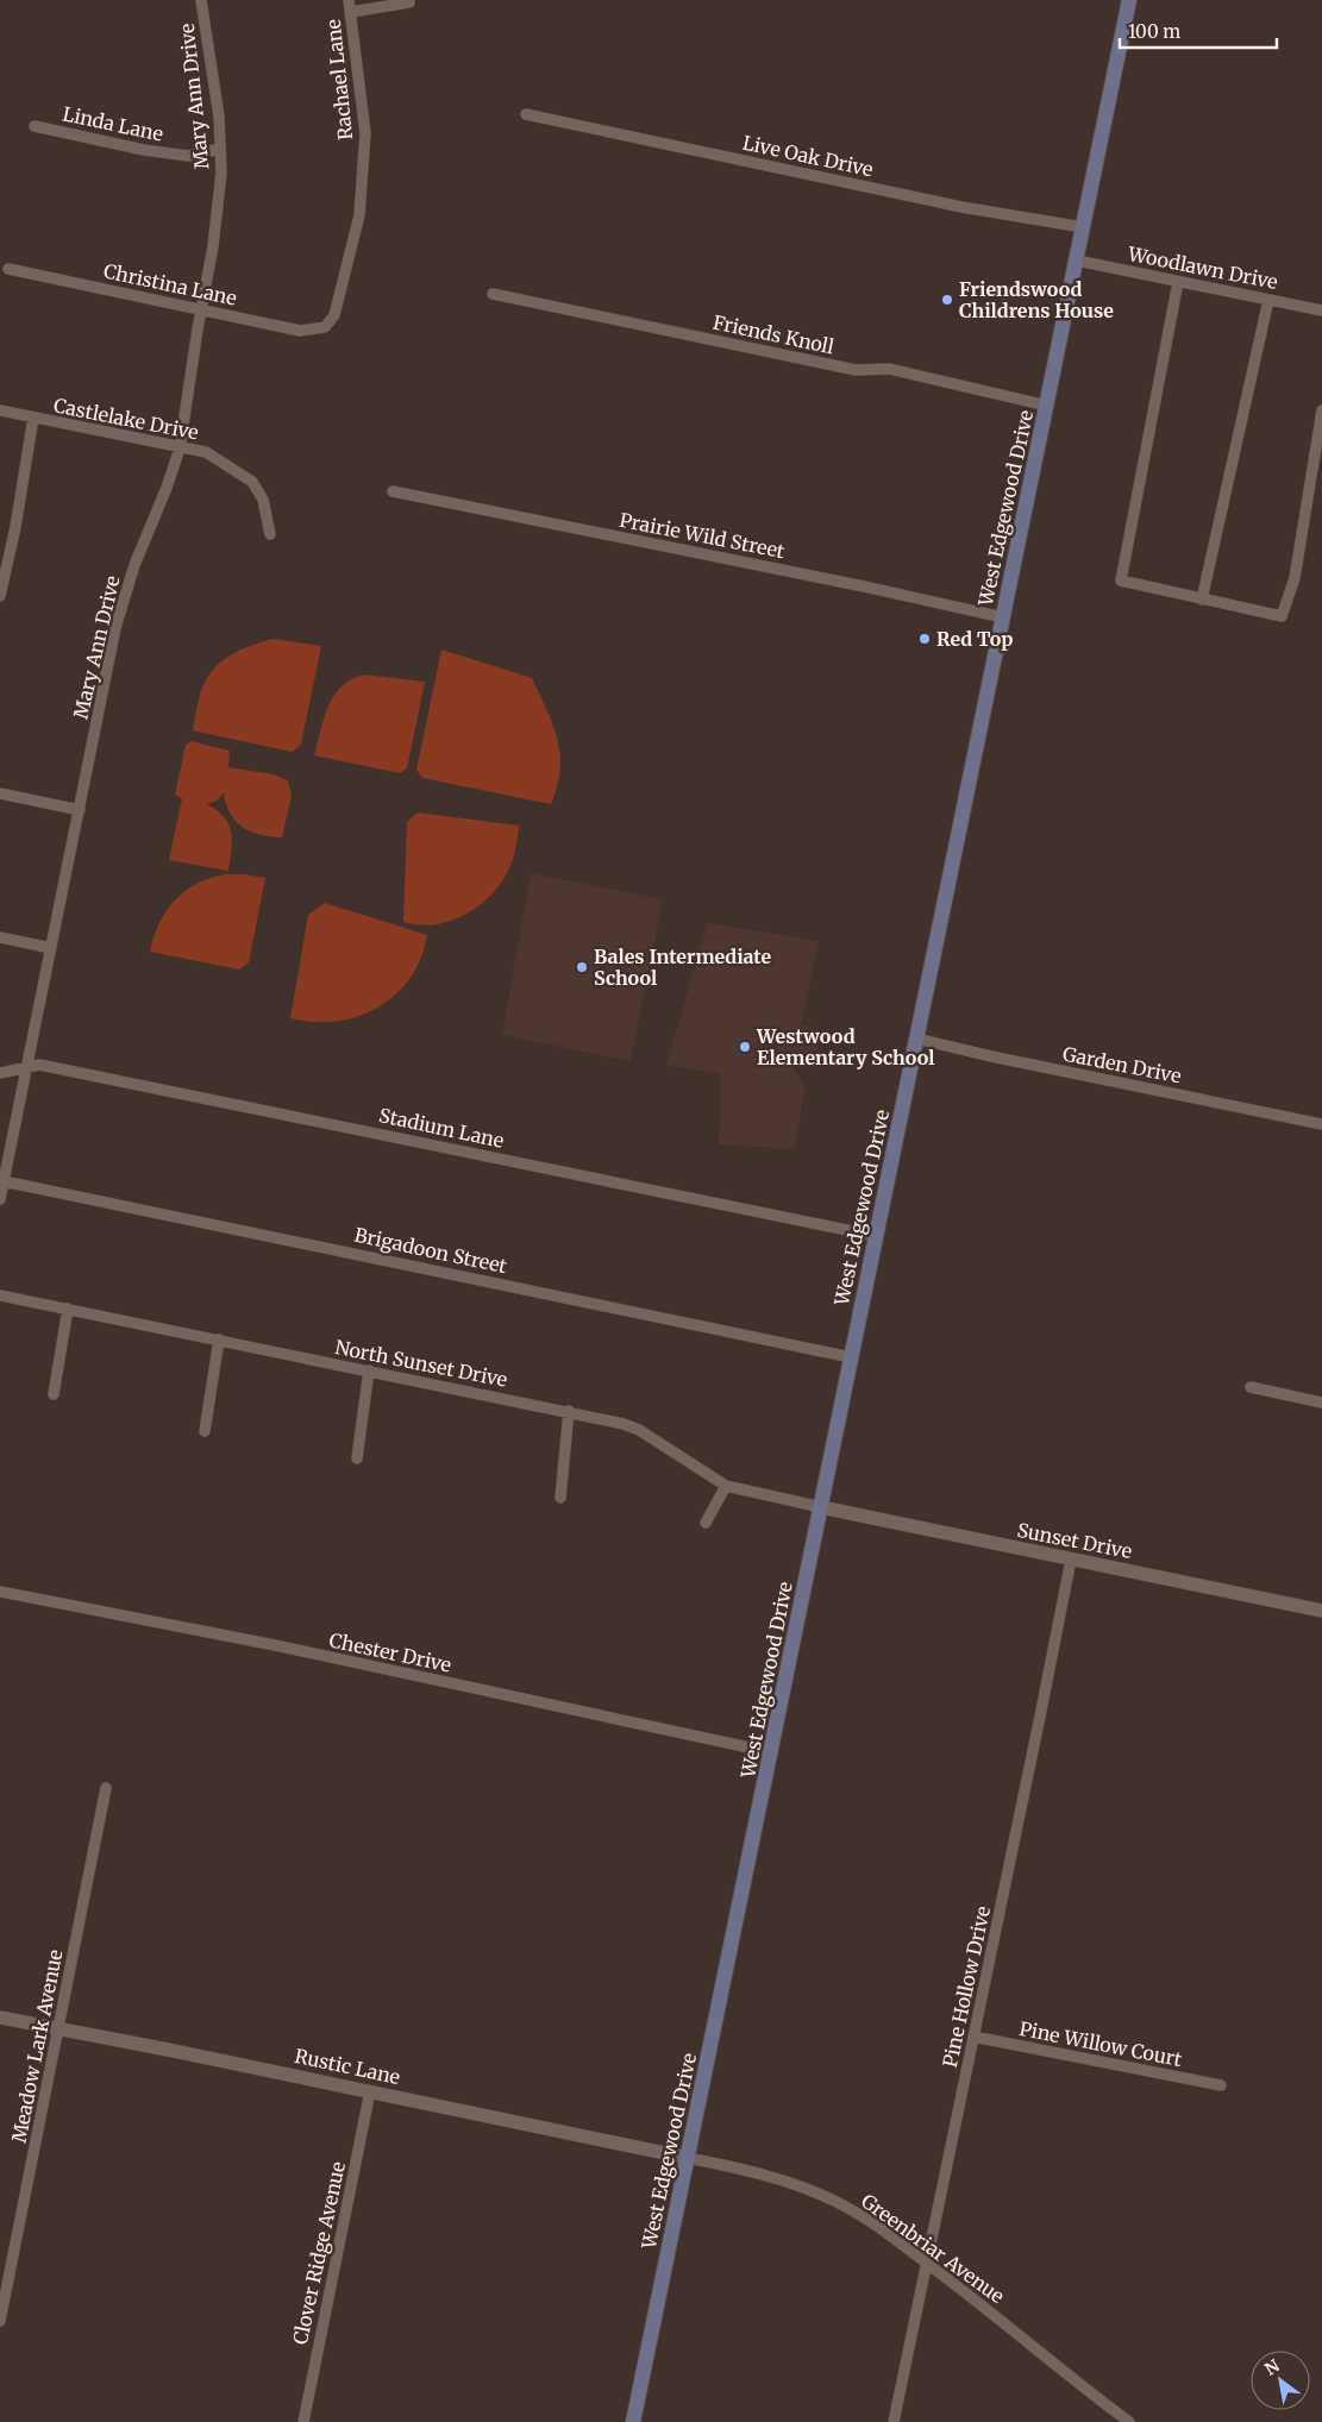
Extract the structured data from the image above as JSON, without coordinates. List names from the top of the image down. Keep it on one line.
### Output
{"streets":{"main road":["West Edgewood Drive"],"street":["Rachael Lane","Mary Ann Drive","Linda Lane","Live Oak Drive","Woodlawn Drive","Christina Lane","Friends Knoll","Castlelake Drive","Prairie Wild Street","Garden Drive","Stadium Lane","Brigadoon Street","North Sunset Drive","Sunset Drive","Chester Drive","Pine Hollow Drive","Pine Willow Court","Meadow Lark Avenue","Rustic Lane","Greenbriar Avenue","Clover Ridge Avenue"]},"crossings":[["Rachael Lane","Christina Lane"],["Mary Ann Drive","Linda Lane"],["Mary Ann Drive","Christina Lane"],["Mary Ann Drive","Castlelake Drive"],["Mary Ann Drive","Stadium Lane"],["Mary Ann Drive","Brigadoon Street"],["Live Oak Drive","West Edgewood Drive"],["Woodlawn Drive","West Edgewood Drive"],["Friends Knoll","West Edgewood Drive"],["West Edgewood Drive","Prairie Wild Street"],["West Edgewood Drive","Garden Drive"],["West Edgewood Drive","Stadium Lane"],["West Edgewood Drive","Brigadoon Street"],["West Edgewood Drive","North Sunset Drive"],["West Edgewood Drive","Sunset Drive"],["West Edgewood Drive","Chester Drive"],["West Edgewood Drive","Rustic Lane"],["West Edgewood Drive","Greenbriar Avenue"],["North Sunset Drive","Sunset Drive"],["Sunset Drive","Pine Hollow Drive"],["Pine Hollow Drive","Pine Willow Court"],["Pine Hollow Drive","Greenbriar Avenue"],["Meadow Lark Avenue","Rustic Lane"],["Rustic Lane","Greenbriar Avenue"],["Rustic Lane","Clover Ridge Avenue"]],"places":["Friendswood Childrens House","Red Top","Bales Intermediate School","Westwood Elementary School"],"scale_bar":"100 m","north":"top left"}
